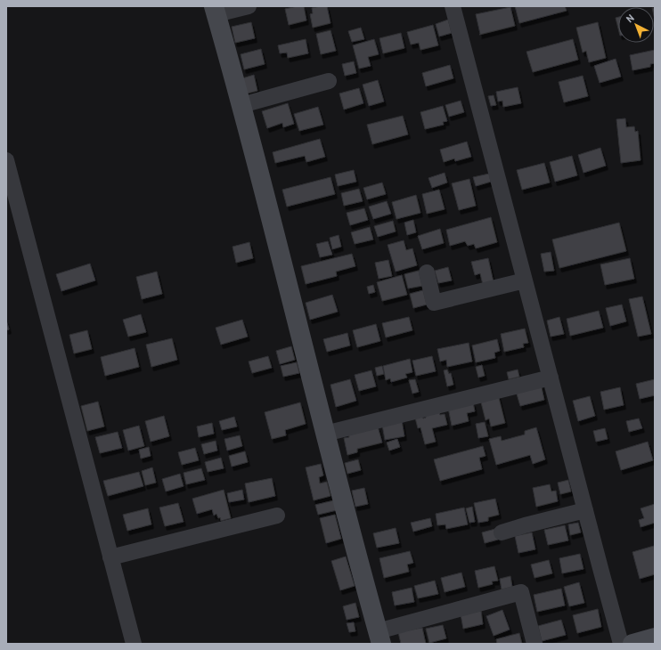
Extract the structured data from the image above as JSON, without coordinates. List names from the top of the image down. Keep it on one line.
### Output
{"north":"top left"}
